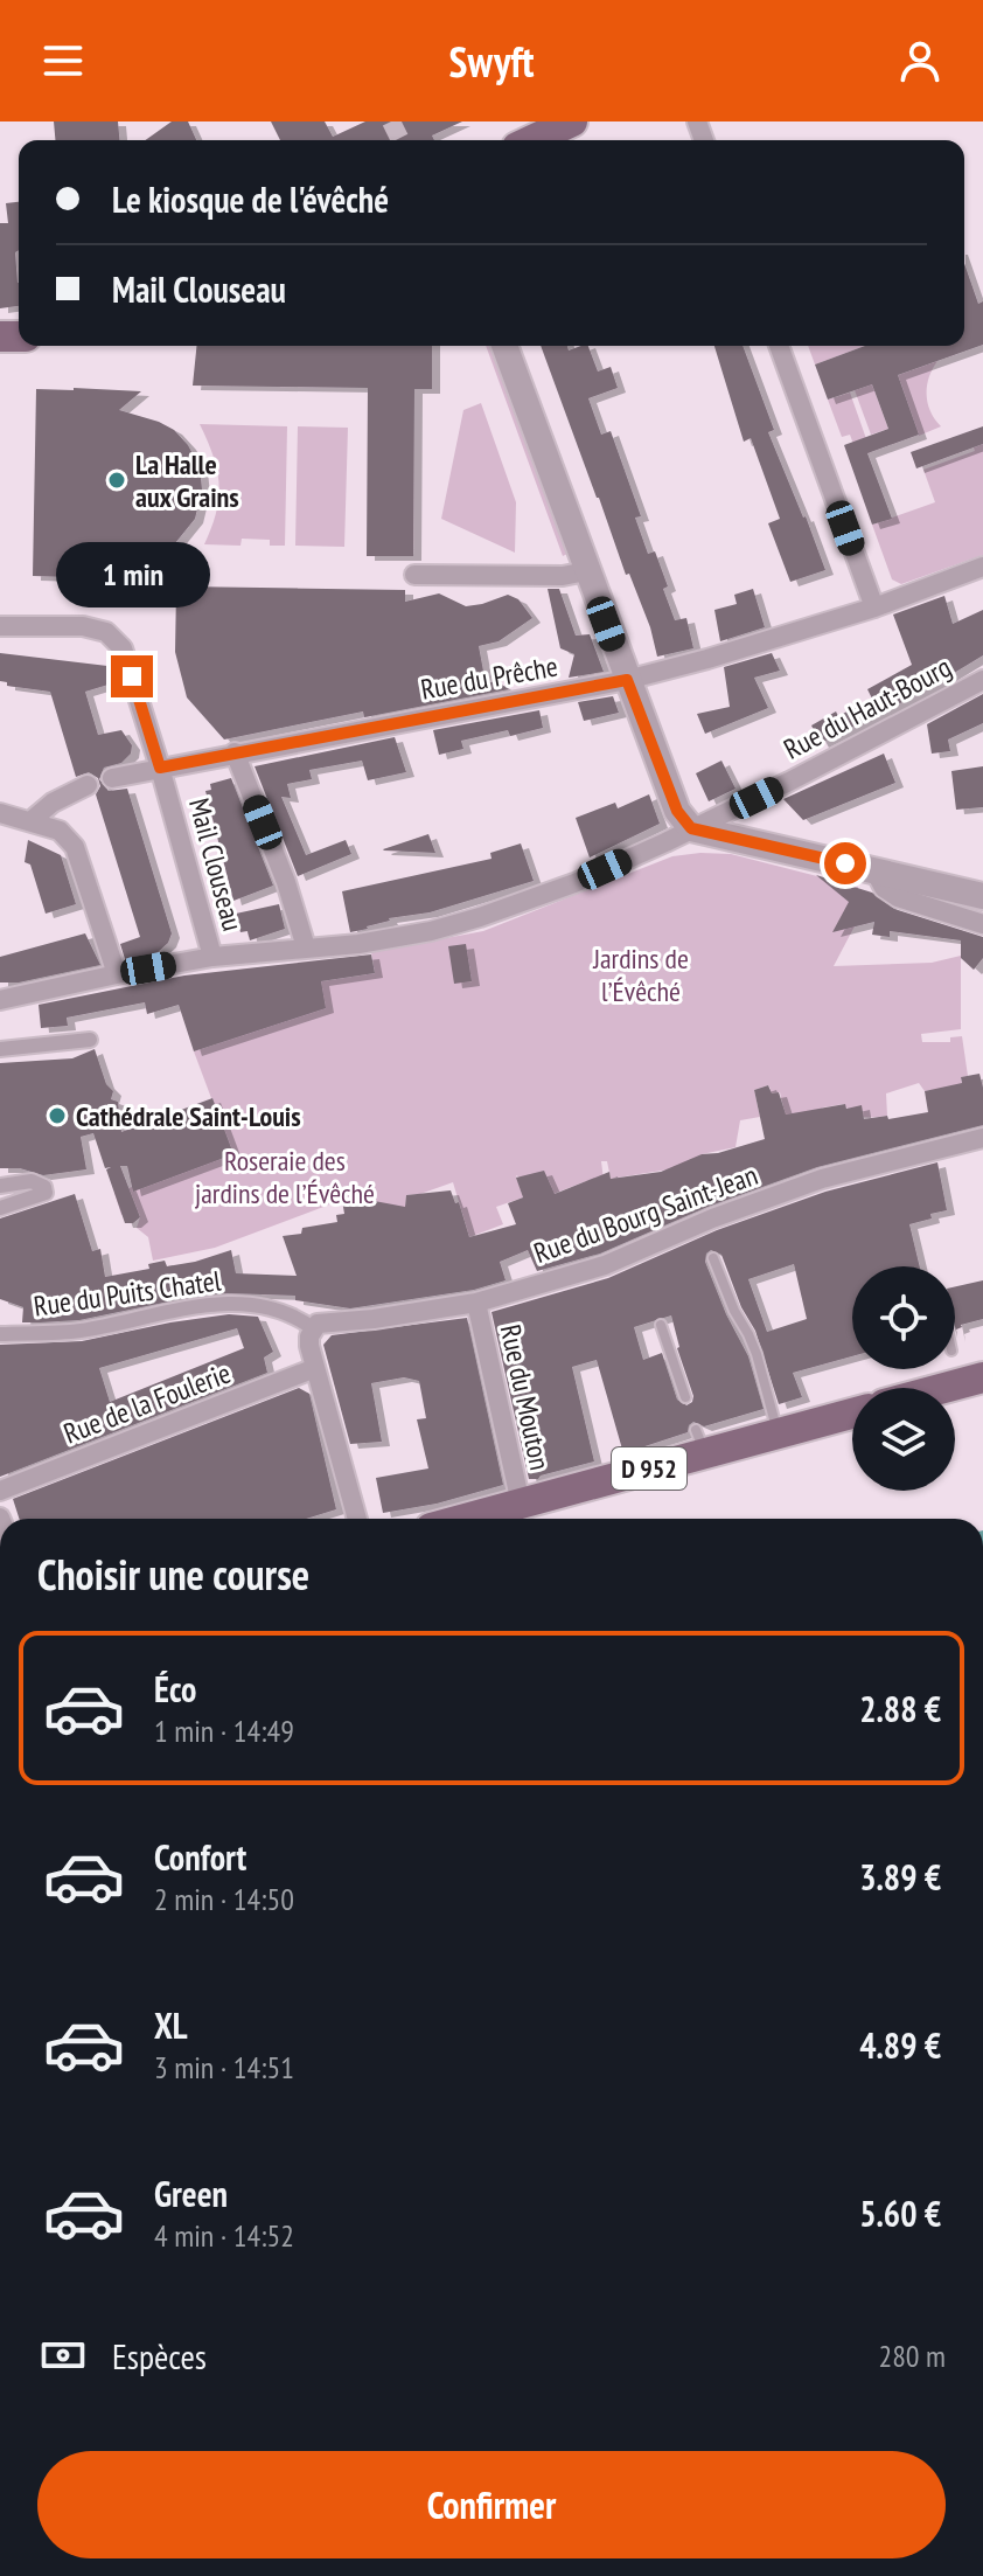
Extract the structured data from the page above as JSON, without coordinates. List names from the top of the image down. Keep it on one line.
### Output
{"streets":{"main road":["D 952"],"street":["Rue du Prêche","Rue du Haut-Bourg","Mail Clouseau","Rue du Bourg Saint-Jean","Rue du Puits Chatel","Rue du Mouton","Rue de la Foulerie"]},"crossings":[["Rue du Prêche","Mail Clouseau"],["Rue du Haut-Bourg","Mail Clouseau"],["Rue du Bourg Saint-Jean","Rue du Puits Chatel"],["Rue du Bourg Saint-Jean","Rue du Mouton"],["Rue du Mouton","D 952"]],"parks":["Jardins de l’Évêché","Roseraie des jardins de l’Évêché"],"places":["La Halle aux Grains","Cathédrale Saint-Louis"],"page":{"header":"Swyft","banner":["Le kiosque de l'évêché","Mail Clouseau"],"bubble":"1 min","heading":"Choisir une course","list":[{"name":"Éco","note":"1 min · 14:49","value":"2.88 €"},{"name":"Confort","note":"2 min · 14:50","value":"3.89 €"},{"name":"XL","note":"3 min · 14:51","value":"4.89 €"},{"name":"Green","note":"4 min · 14:52","value":"5.60 €"}],"pay":["Espèces","280 m"],"buttons":"Confirmer"}}
